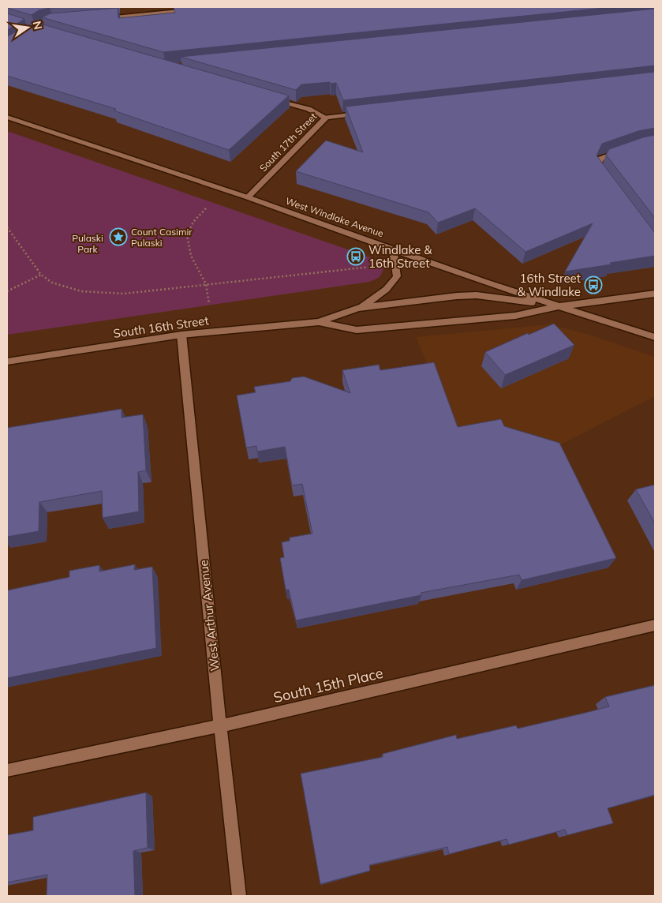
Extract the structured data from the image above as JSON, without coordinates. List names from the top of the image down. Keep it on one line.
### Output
{"streets":{"street":["South 17th Street","West Windlake Avenue","South 16th Street","West Arthur Avenue","South 15th Place"]},"crossings":[["South 17th Street","West Windlake Avenue"],["West Windlake Avenue","South 16th Street"],["South 16th Street","West Arthur Avenue"],["West Arthur Avenue","South 15th Place"]],"parks":["Pulaski Park"],"places":{"place":["Count Casimir Pulaski"],"bus stop":["Windlake & 16th Street","16th Street & Windlake"]},"north":"right"}
